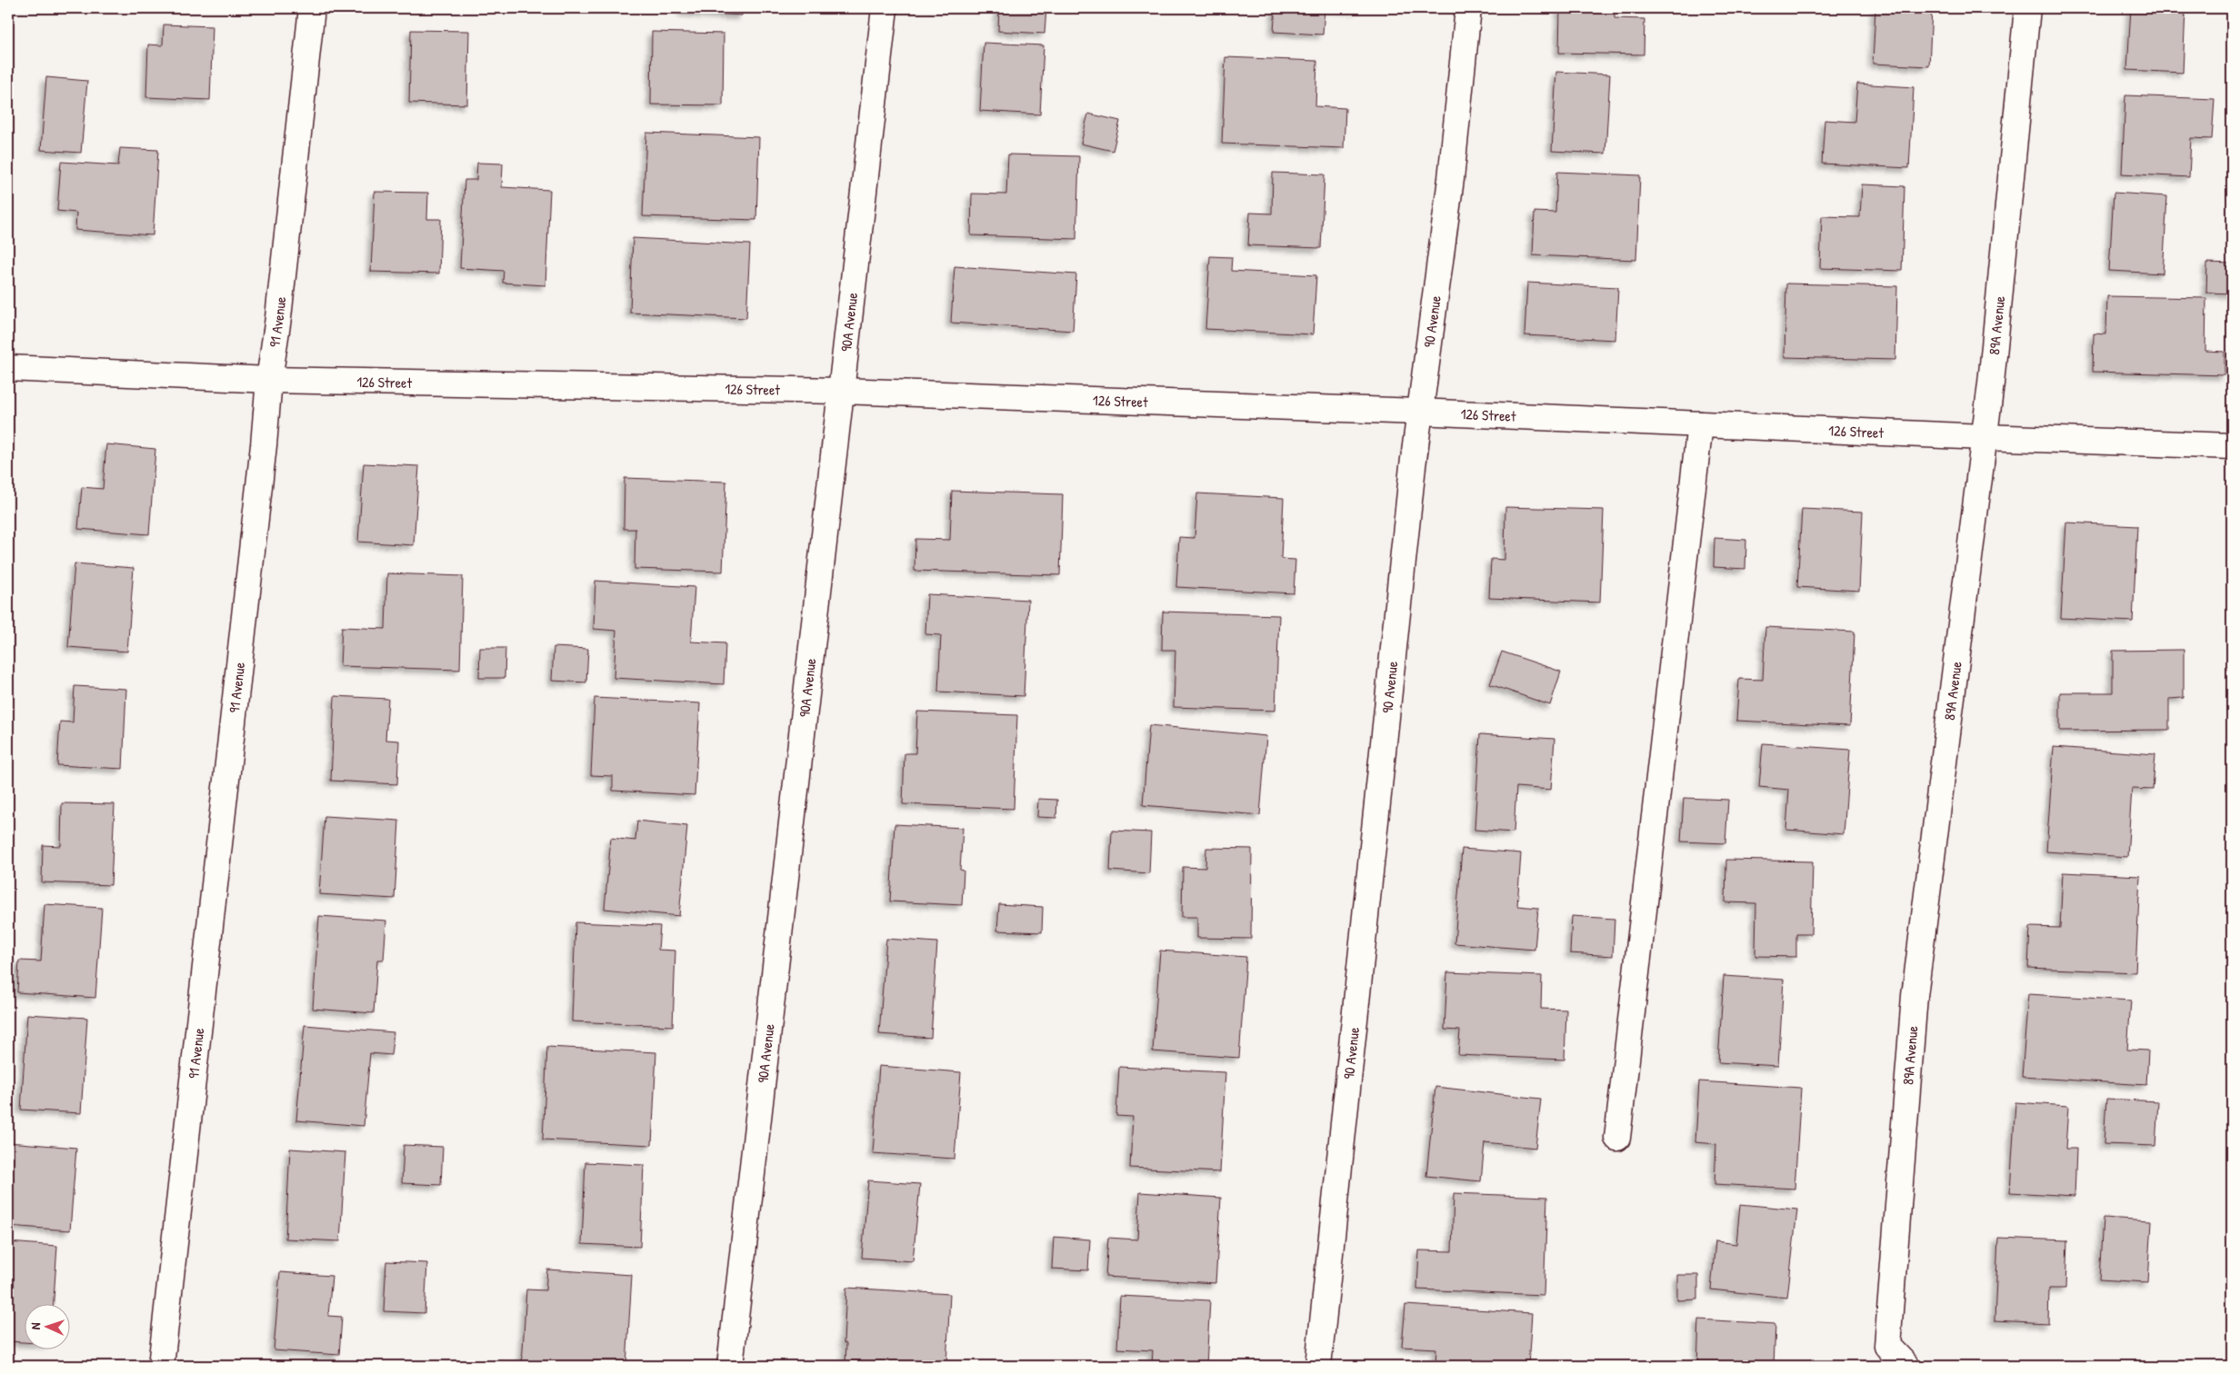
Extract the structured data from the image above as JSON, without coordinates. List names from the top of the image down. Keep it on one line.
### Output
{"streets":{"street":["91 Avenue","90 Avenue","90A Avenue","89A Avenue","126 Street"]},"crossings":[["91 Avenue","126 Street"],["90 Avenue","126 Street"],["90A Avenue","126 Street"],["89A Avenue","126 Street"]],"north":"left"}
